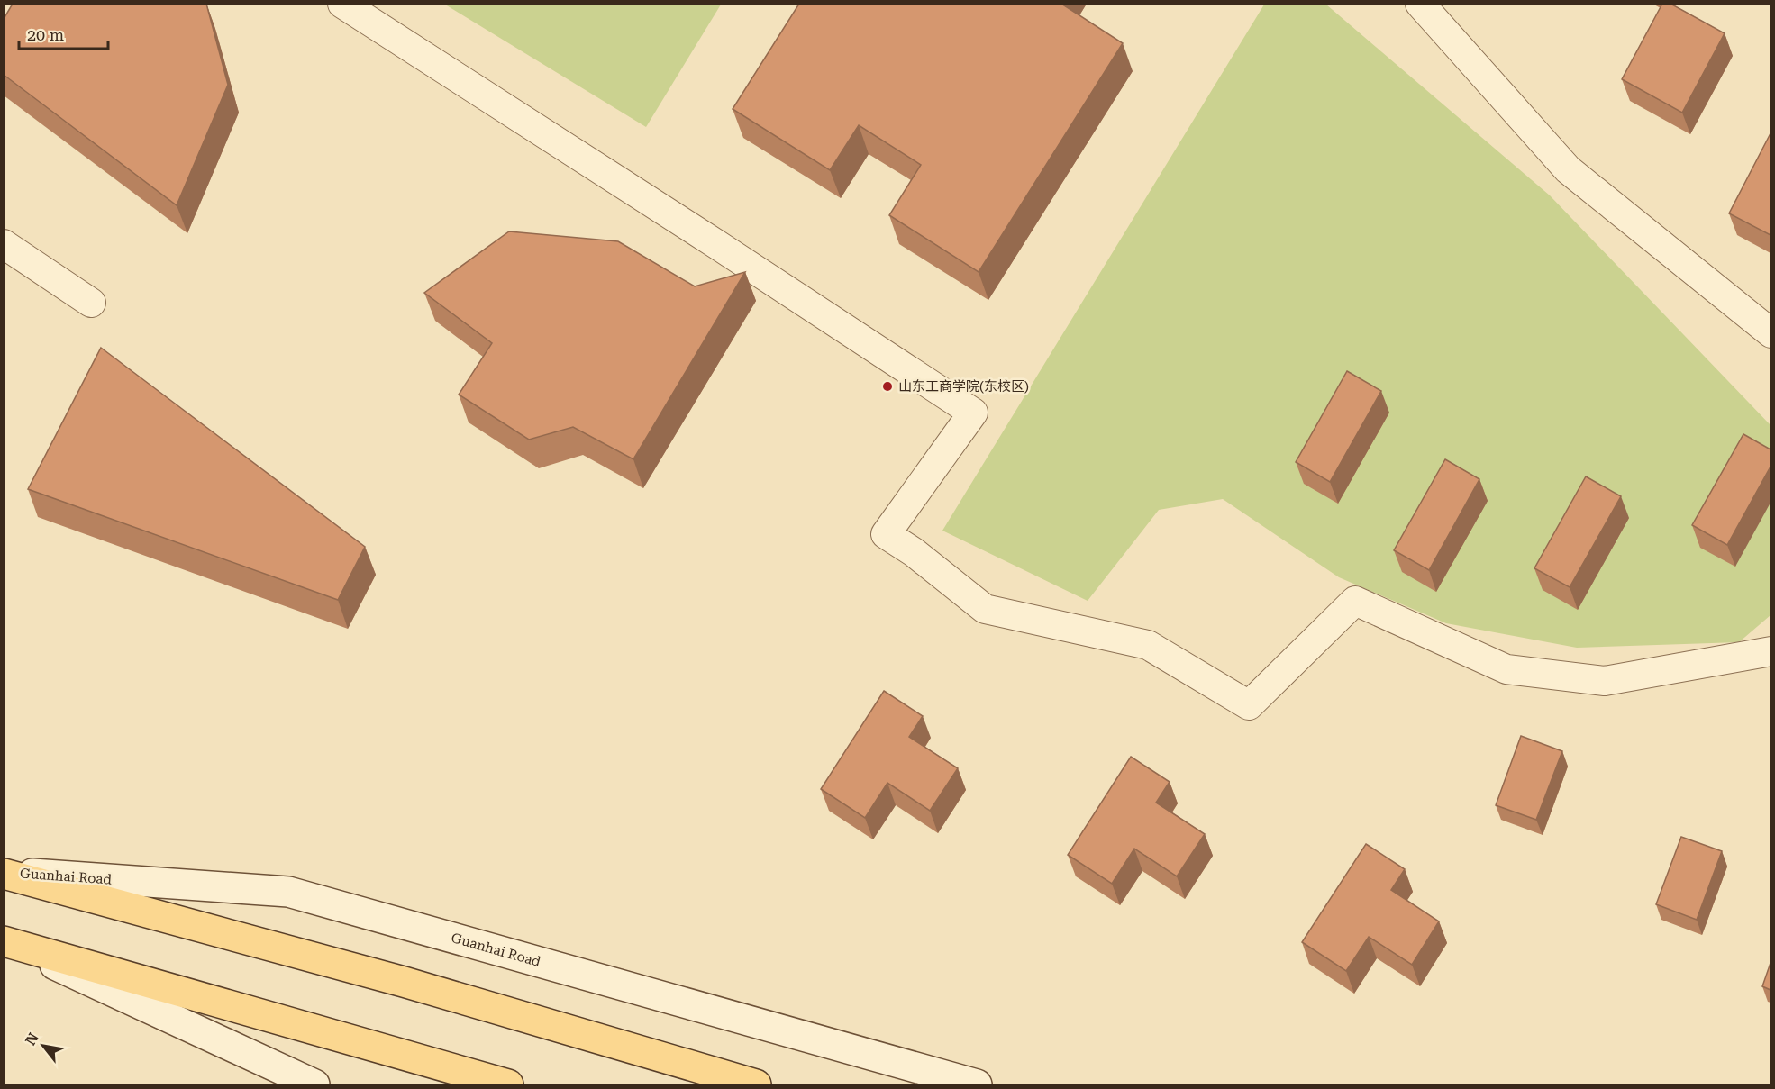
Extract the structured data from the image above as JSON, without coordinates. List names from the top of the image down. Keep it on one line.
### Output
{"streets":{"main road":["Guanhai Road"]},"places":["山东工商学院(东校区)"],"scale_bar":"20 m","north":"top left"}
